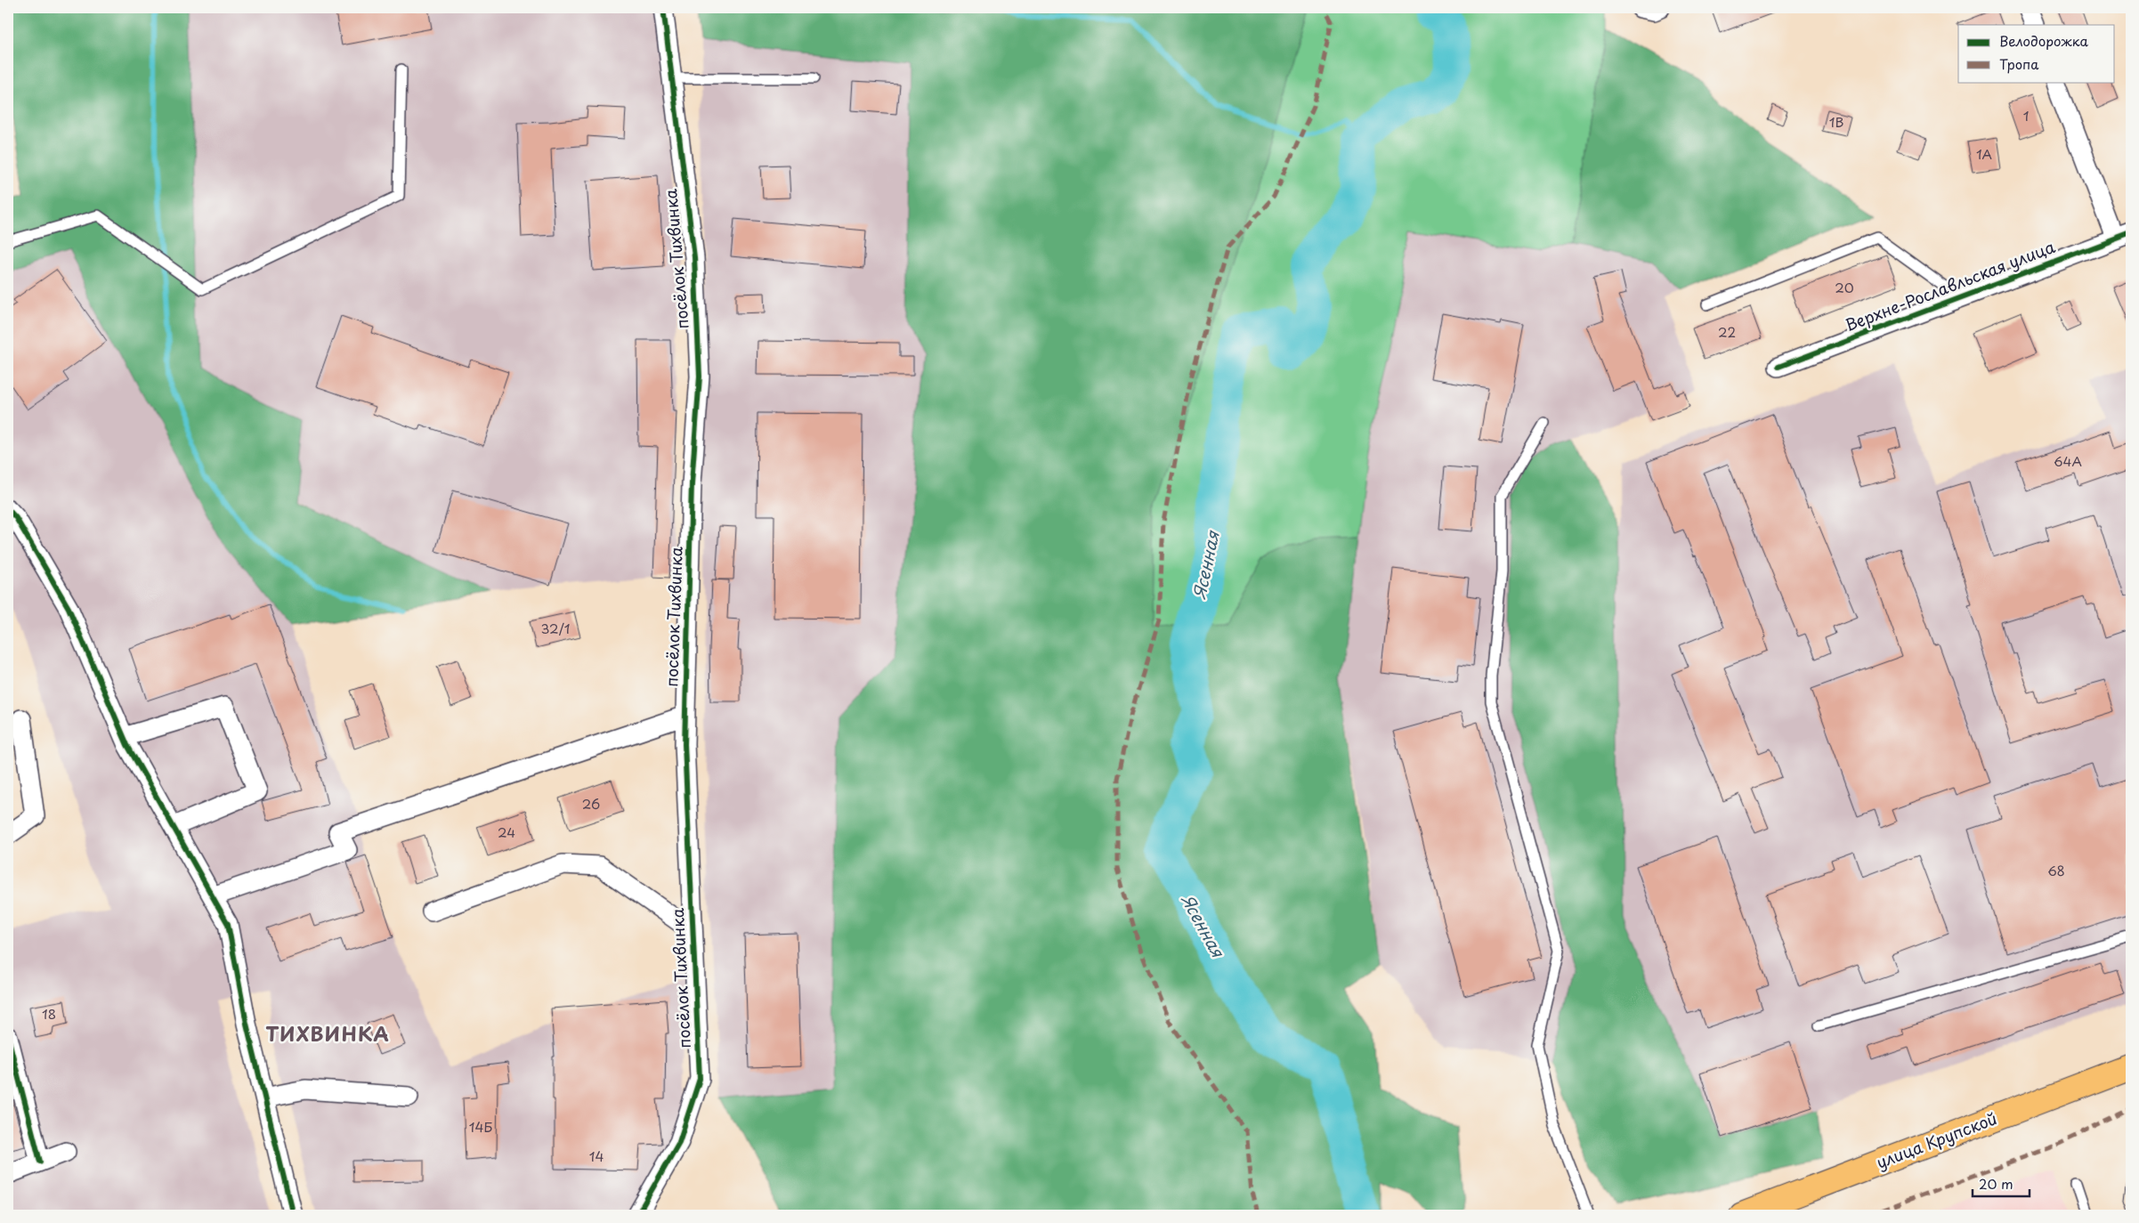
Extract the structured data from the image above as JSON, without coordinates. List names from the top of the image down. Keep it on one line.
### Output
{"streets":{"main road":["улица Крупской"],"street":["посёлок Тихвинка","Верхне-Рославльская улица"]},"districts":["ТИХВИНКА"],"water":["Ясенная"],"house_numbers":["1","1В","1А","20","22","64А","32/1","26","24","68","18","14Б","14"],"legend":["Велодорожка","Тропа"],"scale_bar":"20 m"}
